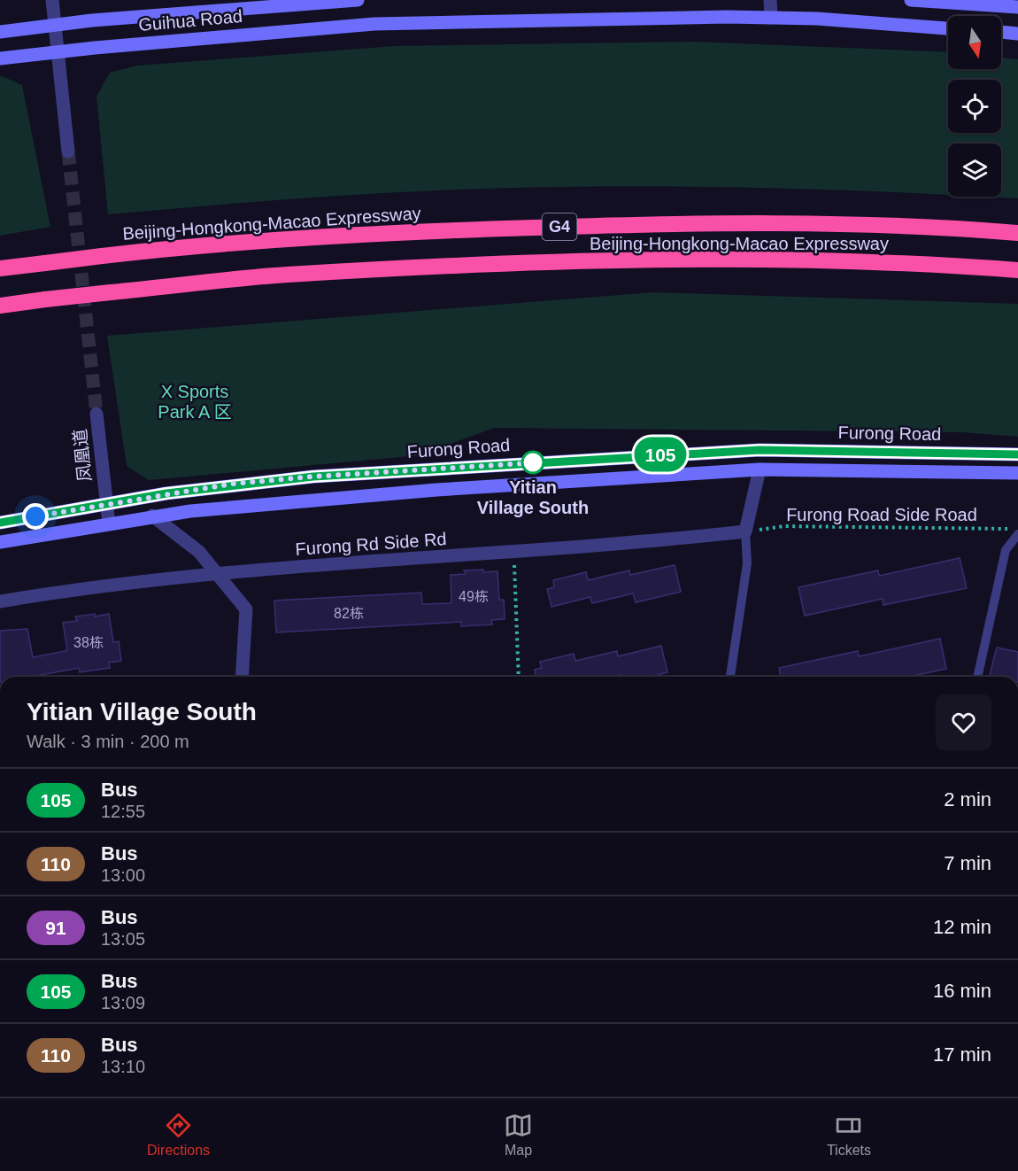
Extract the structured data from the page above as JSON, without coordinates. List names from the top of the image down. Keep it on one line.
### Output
{"streets":{"highway":["Beijing-Hongkong-Macao Expressway","G4"],"main road":["Guihua Road","Furong Road"],"street":["凤凰道","Furong Rd Side Rd"],"path":["Furong Road Side Road"]},"crossings":[["Furong Road","凤凰道"],["Furong Road Side Road","Furong Rd Side Rd"]],"parks":["X Sports Park A 区"],"places":["Yitian Village South"],"lines":["bus line 105"],"house_numbers":["49栋","82栋","38栋"],"north":"bottom","page":{"on_map":"105","heading":["Yitian Village South","Walk · 3 min · 200 m"],"list":[{"mark":"105","name":"Bus","note":"12:55","value":"2 min"},{"mark":"110","name":"Bus","note":"13:00","value":"7 min"},{"mark":"91","name":"Bus","note":"13:05","value":"12 min"},{"mark":"105","name":"Bus","note":"13:09","value":"16 min"},{"mark":"110","name":"Bus","note":"13:10","value":"17 min"}],"tabs":["Directions","Map","Tickets"]}}
